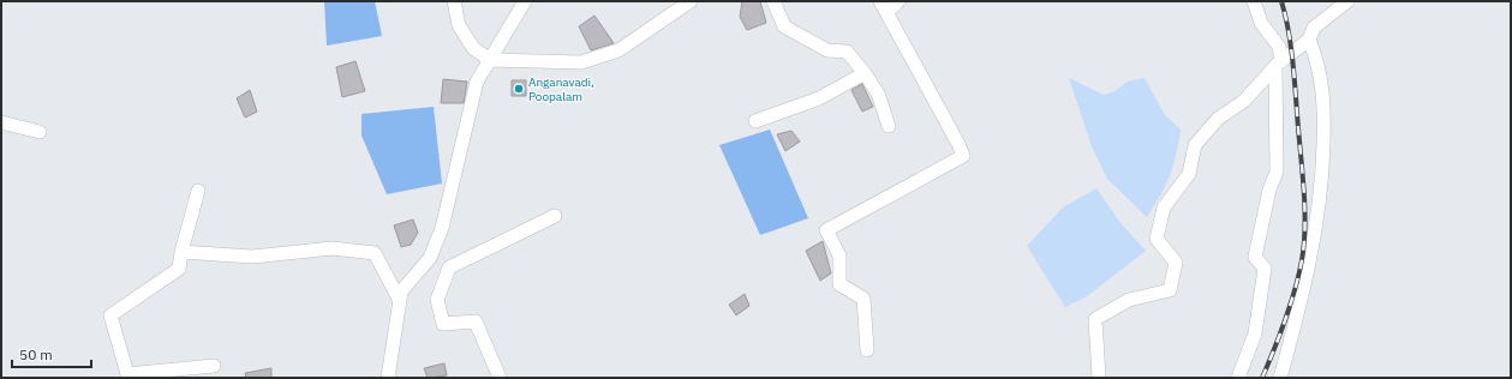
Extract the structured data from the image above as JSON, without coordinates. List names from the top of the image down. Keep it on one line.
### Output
{"places":["Anganavadi, Poopalam"],"scale_bar":"50 m"}
